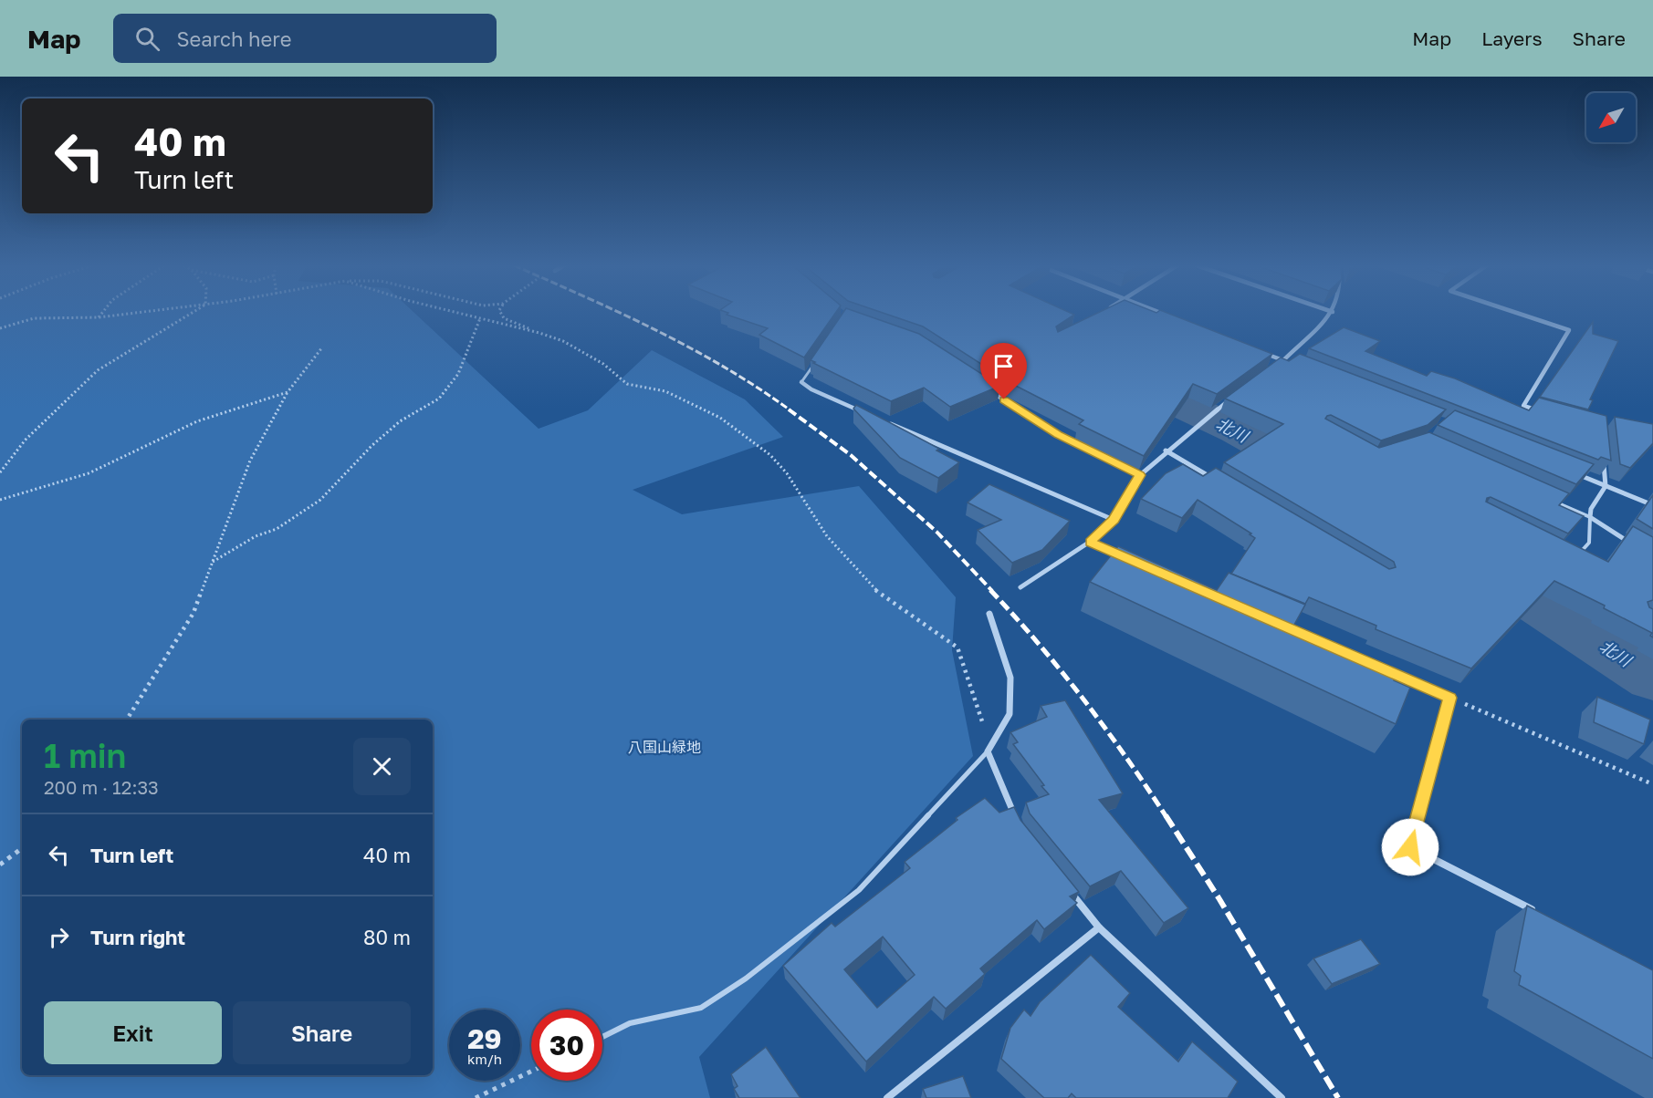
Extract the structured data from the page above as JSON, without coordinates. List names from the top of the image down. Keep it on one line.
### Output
{"water":["北川"],"parks":["八国山緑地"],"north":"bottom left","page":{"header":"Map","search":"Search here","nav":["Map","Layers","Share"],"turn":["40 m","Turn left"],"heading":["1 min","200 m · 12:33"],"list":[{"name":"Turn left","value":"40 m"},{"name":"Turn right","value":"80 m"}],"buttons":["Exit","Share"],"speed":"29 km/h","limit":"30"}}
